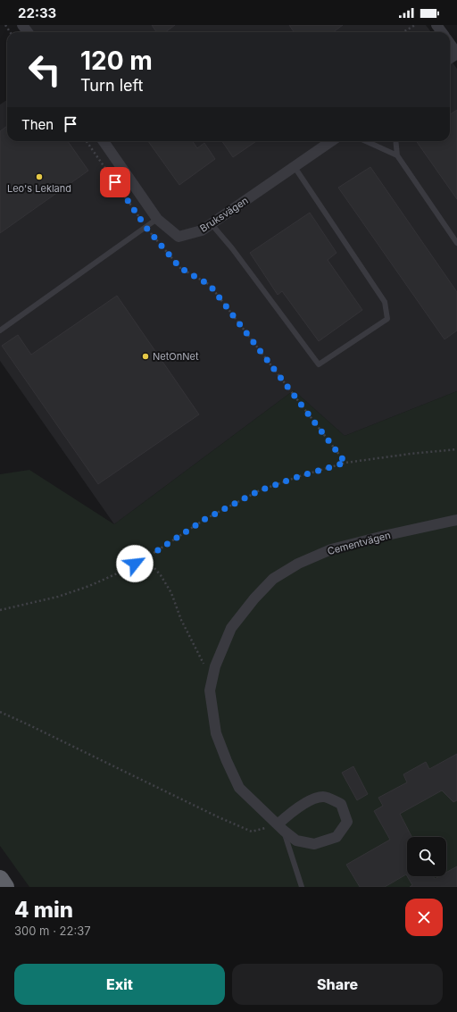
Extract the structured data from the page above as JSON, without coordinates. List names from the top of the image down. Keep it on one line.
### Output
{"streets":{"street":["Bruksvägen","Cementvägen"]},"places":["Leo's Lekland","NetOnNet"],"page":{"status":"22:33","turn":["120 m","Turn left"],"then":"Then","heading":["4 min","300 m · 22:37"],"buttons":["Exit","Share"]}}
